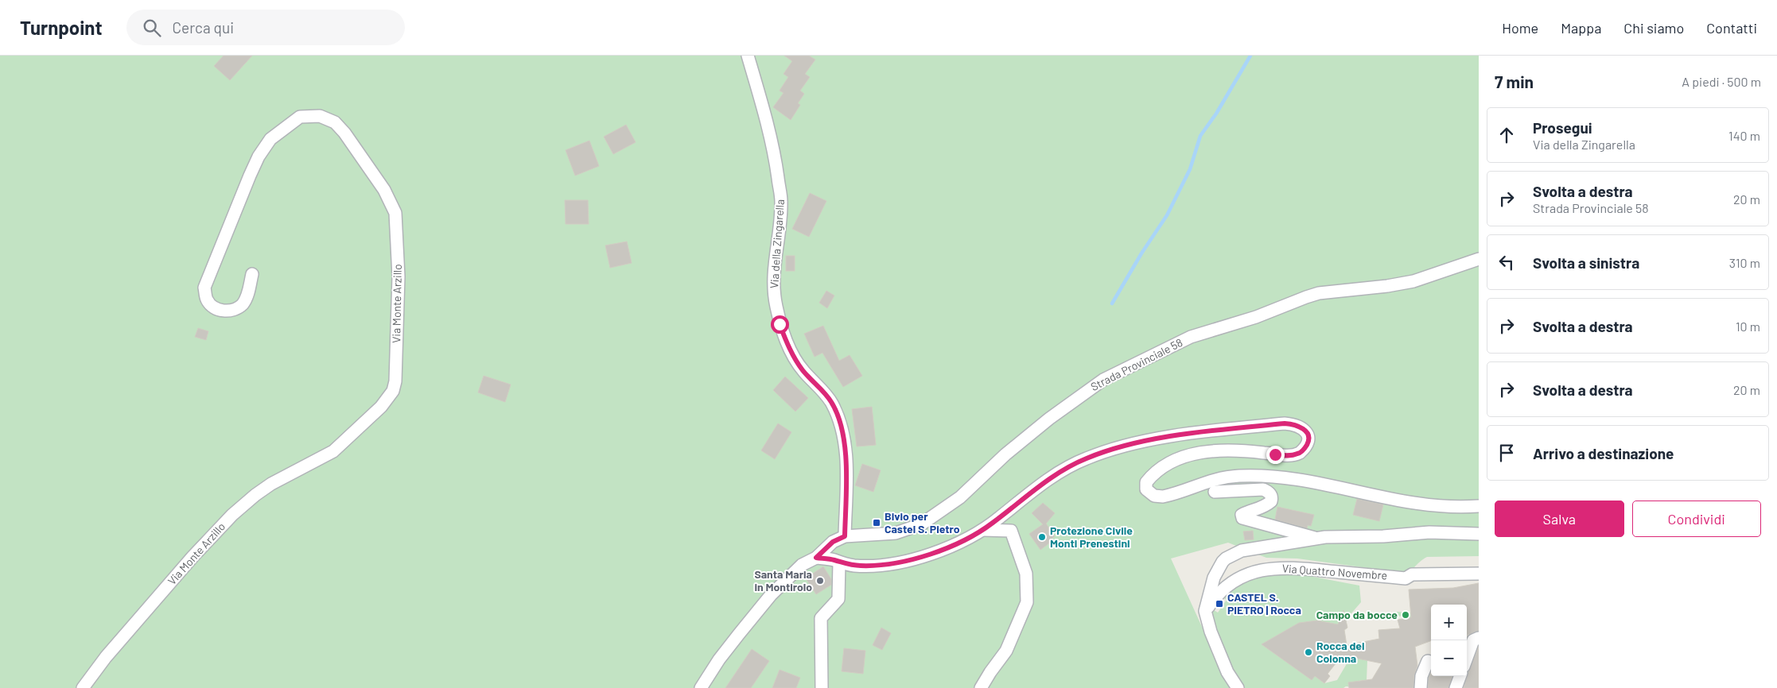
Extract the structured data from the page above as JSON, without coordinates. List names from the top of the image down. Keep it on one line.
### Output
{"streets":{"street":["Via della Zingarella","Via Monte Arzillo","Strada Provinciale 58","Via Quattro Novembre"]},"crossings":[["Via della Zingarella","Strada Provinciale 58"]],"places":{"transit":["Bivio per Castel S. Pietro","CASTEL S. PIETRO | Rocca"],"other":["Protezione Civile Monti Prenestini","Santa Maria in Montirolo","Campo da bocce","Rocca dei Colonna"]},"page":{"header":"Turnpoint","search":"Cerca qui","nav":["Home","Mappa","Chi siamo","Contatti"],"heading":["7 min","A piedi · 500 m"],"list":[["Prosegui","Via della Zingarella","140 m"],["Svolta a destra","Strada Provinciale 58","20 m"],["Svolta a sinistra","310 m"],["Svolta a destra","10 m"],["Svolta a destra","20 m"],"Arrivo a destinazione"],"buttons":["Salva","Condividi"],"map_buttons":["+","−"]}}
